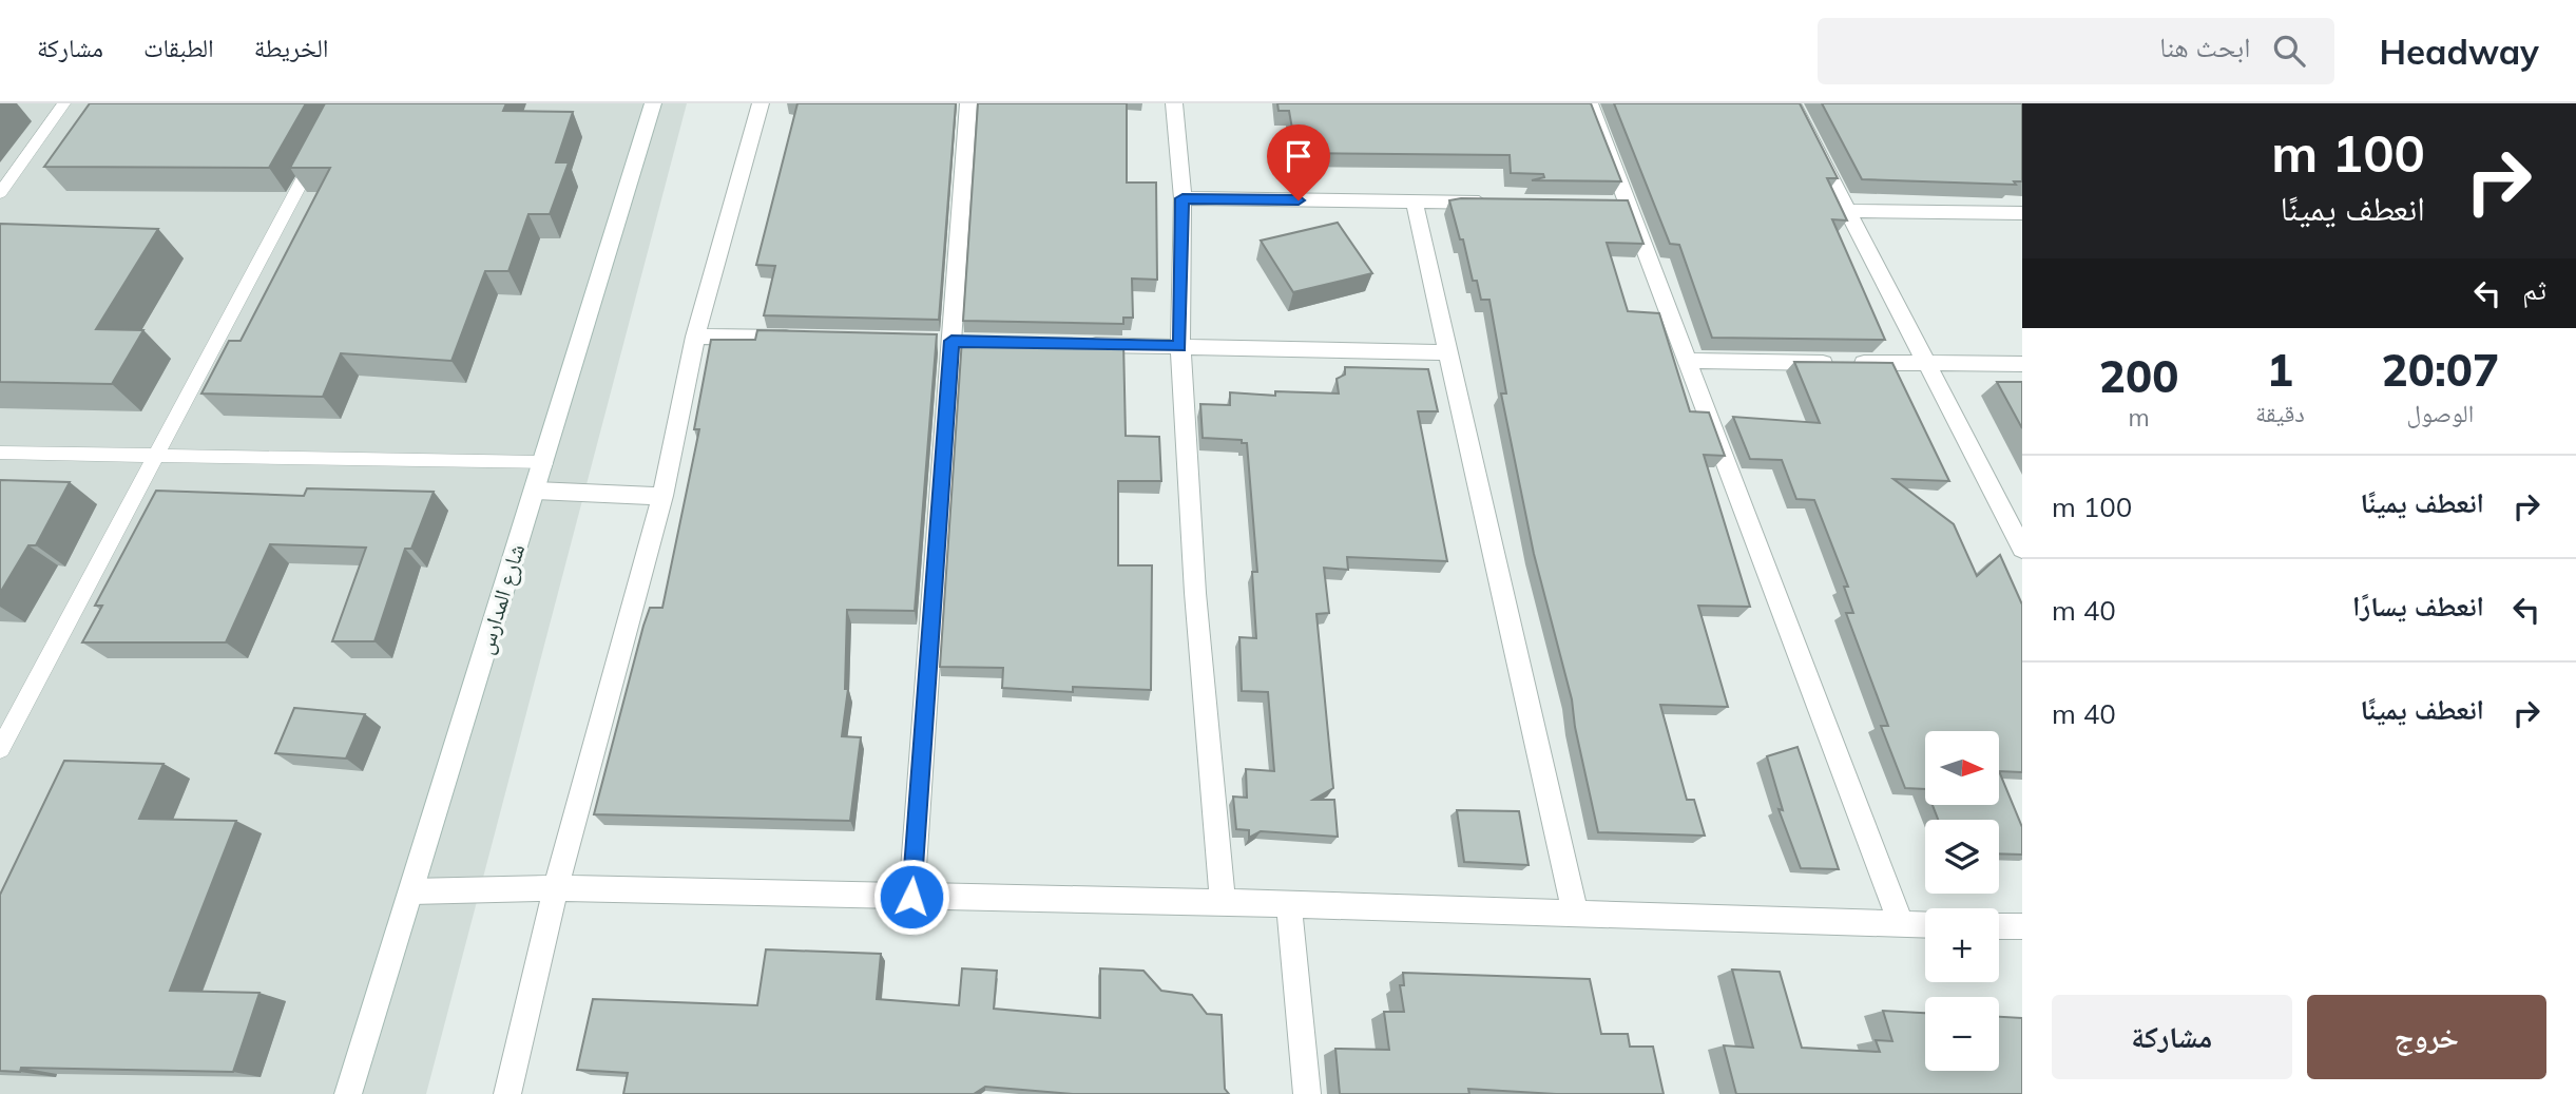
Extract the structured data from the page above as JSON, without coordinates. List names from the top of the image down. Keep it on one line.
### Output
{"streets":{"street":["شارع المدارس"]},"north":"right","page":{"header":"Headway","search":"ابحث هنا","nav":["الخريطة","الطبقات","مشاركة"],"turn":["100 m","انعطف يمينًا"],"then":"ثم","eta":["20:07","الوصول","1","دقيقة","200","m"],"list":[{"name":"انعطف يمينًا","value":"100 m"},{"name":"انعطف يسارًا","value":"40 m"},{"name":"انعطف يمينًا","value":"40 m"}],"map_buttons":["+","−"],"buttons":["خروج","مشاركة"]}}
